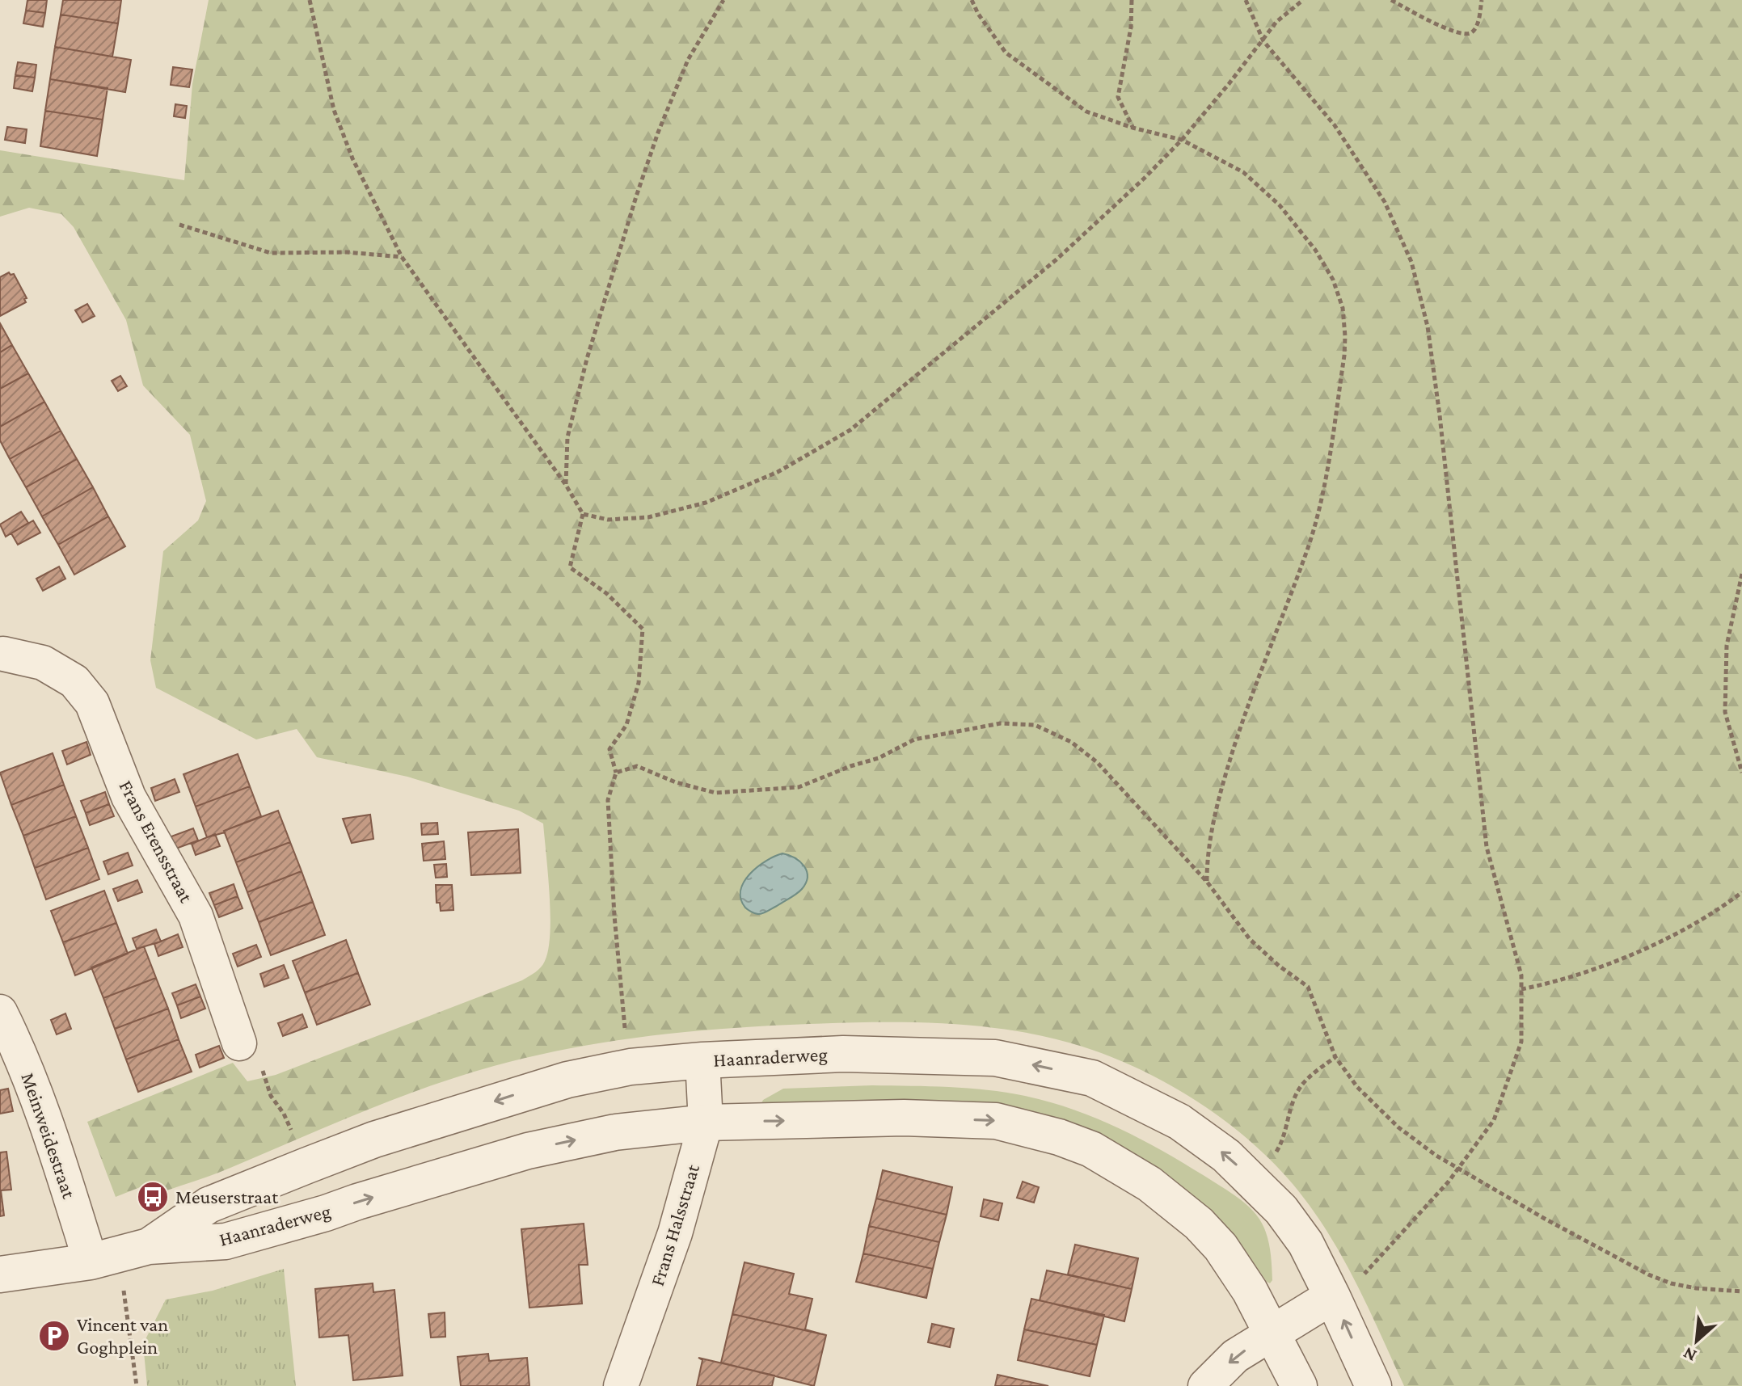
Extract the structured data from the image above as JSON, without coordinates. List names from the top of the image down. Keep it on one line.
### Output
{"streets":{"street":["Frans Erensstraat","Haanraderweg","Meinweidestraat","Frans Halsstraat"]},"crossings":[["Haanraderweg","Meinweidestraat"],["Haanraderweg","Frans Halsstraat"]],"places":{"bus stop":["Meuserstraat"],"parking":["Vincent van Goghplein"]},"north":"bottom left"}
